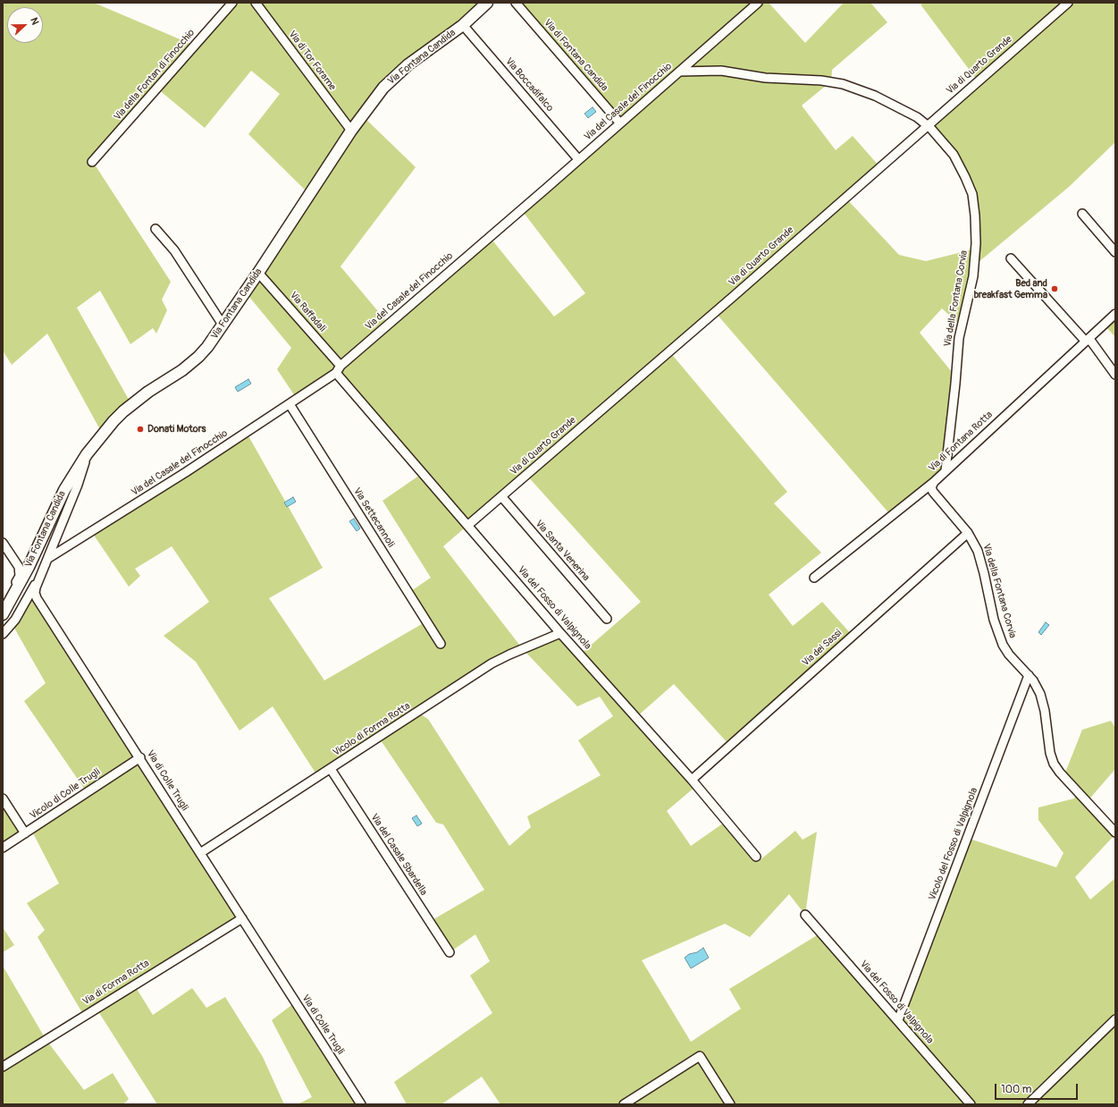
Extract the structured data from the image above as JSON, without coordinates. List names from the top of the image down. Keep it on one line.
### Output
{"streets":{"main road":["Via Fontana Candida"],"street":["Via di Fontana Candida","Via di Tor Forame","Via di Quarto Grande","Via della Fontan di Finocchio","Via Boccadifalco","Via del Casale del Finocchio","Via della Fontana Corvia","Via Raffadali","Via di Fontana Rotta","Via Settecannoli","Via Santa Venerina","Via del Fosso di Valpignola","Via dei Sassi","Vicolo di Forma Rotta","Via di Colle Trugli","Vicolo di Colle Trugli","Vicolo del Fosso di Valpignola","Via del Casale Sbardella","Via di Forma Rotta"]},"crossings":[["Via di Fontana Candida","Via del Casale del Finocchio"],["Via Fontana Candida","Via di Tor Forame"],["Via Fontana Candida","Via Boccadifalco"],["Via Fontana Candida","Via Raffadali"],["Via Fontana Candida","Via di Colle Trugli"],["Via di Quarto Grande","Via della Fontana Corvia"],["Via di Quarto Grande","Via Santa Venerina"],["Via di Quarto Grande","Via del Fosso di Valpignola"],["Via Boccadifalco","Via del Casale del Finocchio"],["Via del Casale del Finocchio","Via della Fontana Corvia"],["Via del Casale del Finocchio","Via Raffadali"],["Via del Casale del Finocchio","Via Settecannoli"],["Via del Casale del Finocchio","Via del Fosso di Valpignola"],["Via del Casale del Finocchio","Via di Colle Trugli"],["Via della Fontana Corvia","Via di Fontana Rotta"],["Via della Fontana Corvia","Via dei Sassi"],["Via della Fontana Corvia","Vicolo del Fosso di Valpignola"],["Via Raffadali","Via del Fosso di Valpignola"],["Via del Fosso di Valpignola","Via dei Sassi"],["Via del Fosso di Valpignola","Vicolo di Forma Rotta"],["Via del Fosso di Valpignola","Vicolo del Fosso di Valpignola"],["Vicolo di Forma Rotta","Via di Colle Trugli"],["Vicolo di Forma Rotta","Via del Casale Sbardella"],["Via di Colle Trugli","Vicolo di Colle Trugli"],["Via di Colle Trugli","Via di Forma Rotta"]],"places":["Bed and breakfast Gemma","Donati Motors"],"scale_bar":"100 m","north":"right"}
